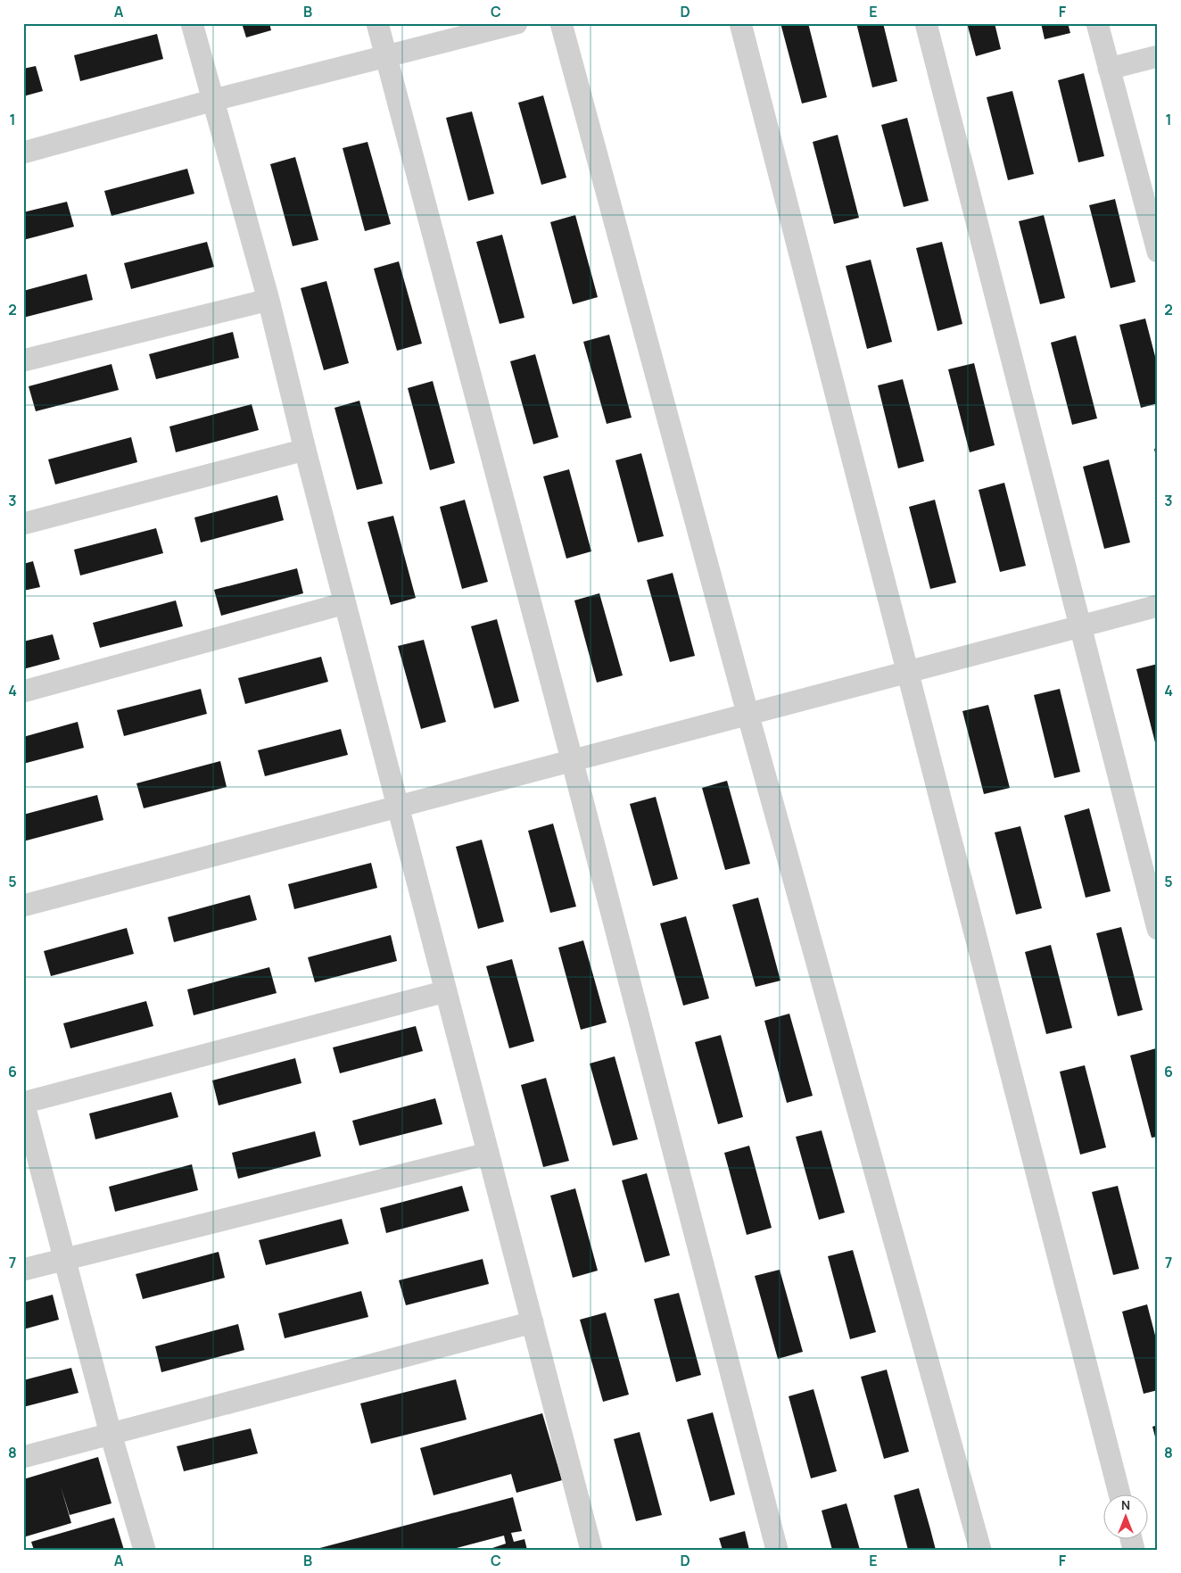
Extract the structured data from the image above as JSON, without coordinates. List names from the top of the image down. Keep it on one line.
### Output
{"north":"top","grid":{"columns":["A","B","C","D","E","F"],"rows":["1","2","3","4","5","6","7","8"]}}
